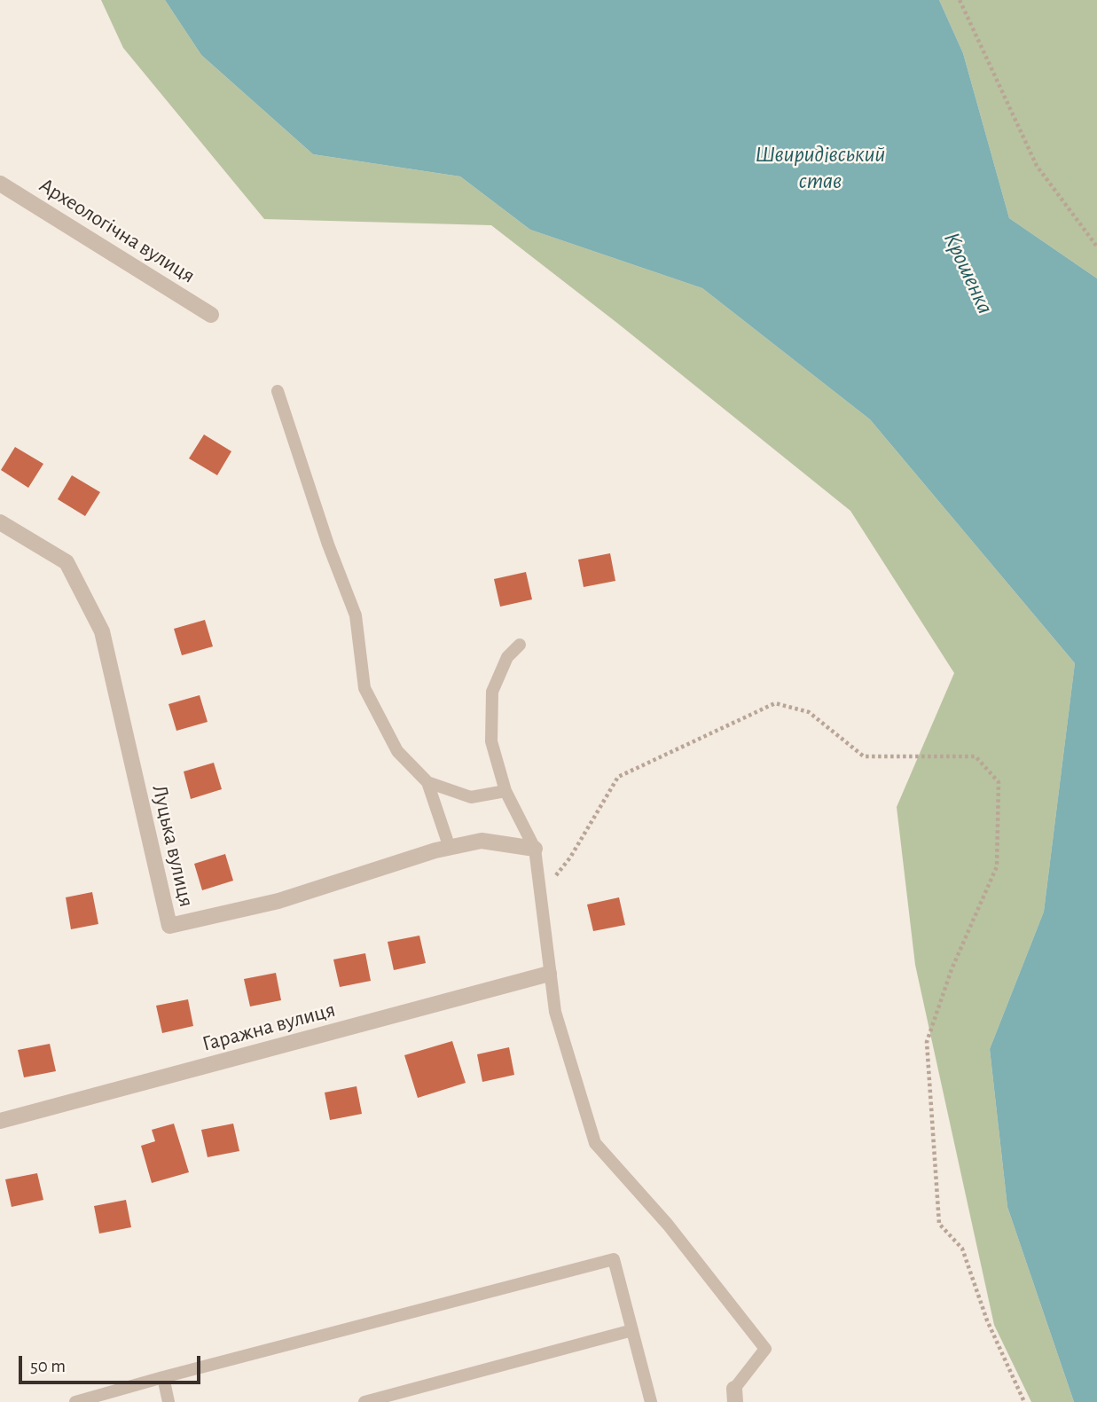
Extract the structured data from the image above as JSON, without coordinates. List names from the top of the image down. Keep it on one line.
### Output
{"streets":{"street":["Археологічна вулиця","Луцька вулиця","Гаражна вулиця"]},"water":["Швиридівський став","Крошенка"],"scale_bar":"50 m"}
